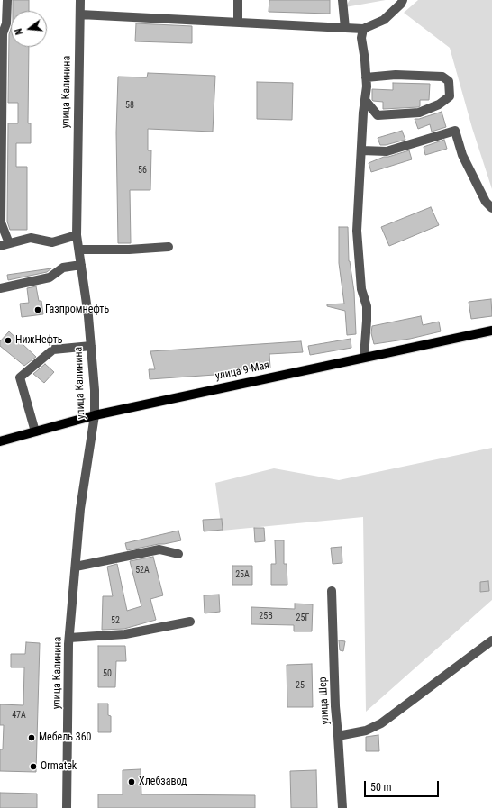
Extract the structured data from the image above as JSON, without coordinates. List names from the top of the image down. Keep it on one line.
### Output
{"streets":{"main road":["улица 9 Мая"],"street":["улица Калинина","улица Шер"]},"crossings":[["улица Калинина","улица 9 Мая"]],"places":["Газпромнефть","НижНефть","Мебель 360","Ormatek","Хлебзавод"],"house_numbers":["58","56","52А","25А","25В","25Г","52","50","25","47А"],"scale_bar":"50 m","north":"left"}
